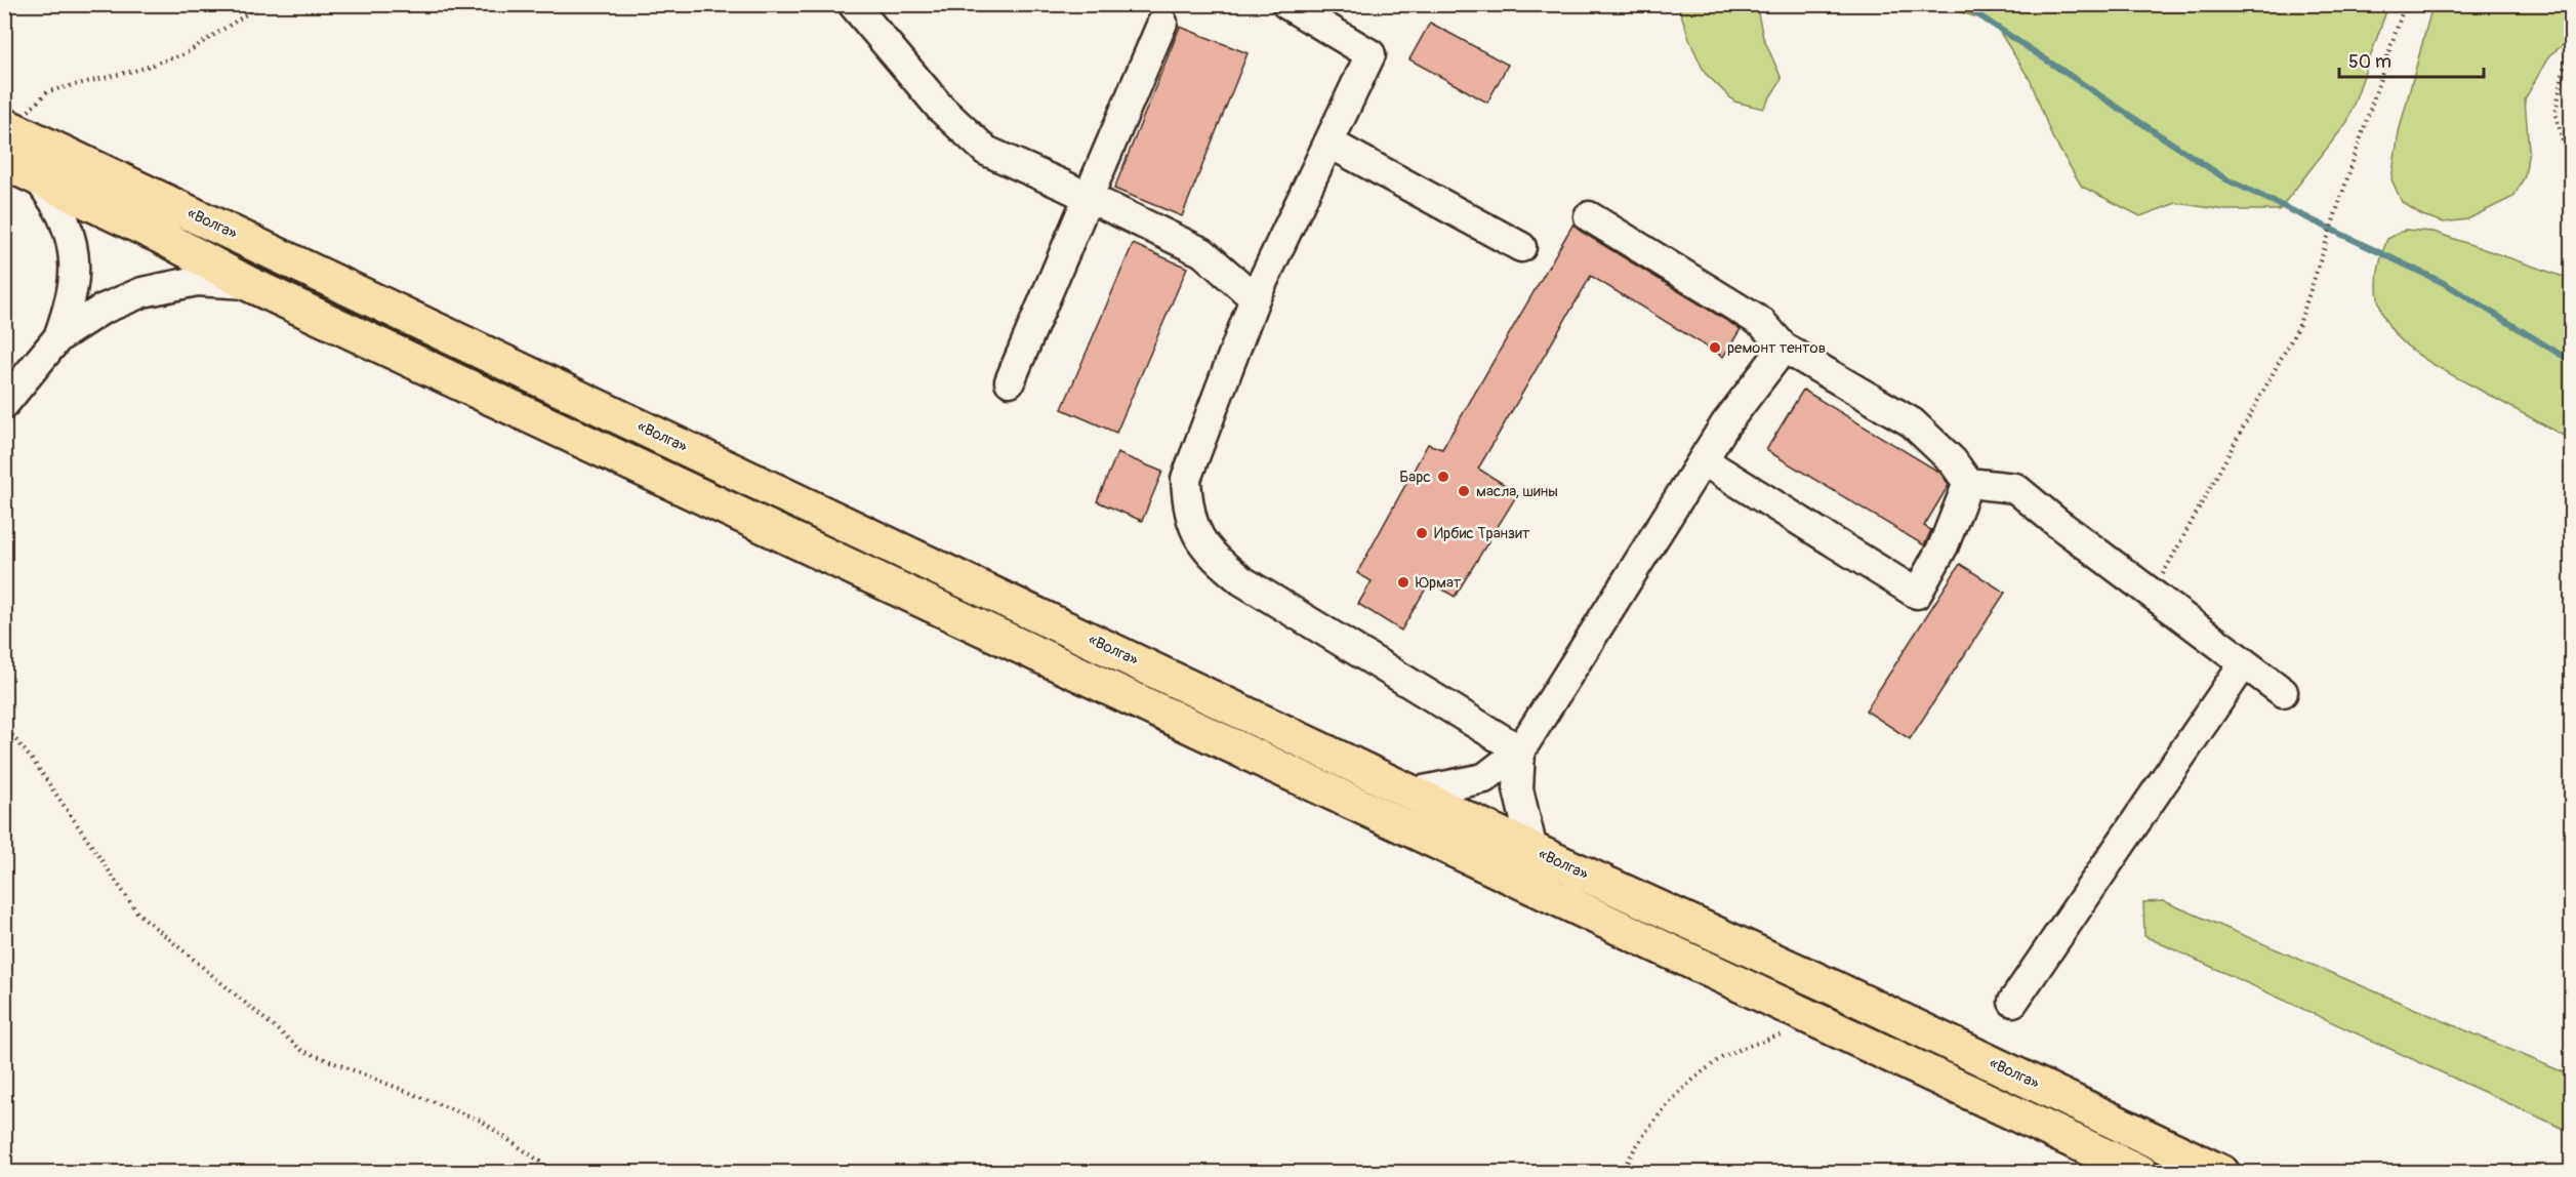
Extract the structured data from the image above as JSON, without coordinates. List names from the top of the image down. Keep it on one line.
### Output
{"streets":{"highway":["«Волга»"]},"places":["ремонт тентов","Барс","масла, шины","Ирбис Транзит","Юрмат"],"scale_bar":"50 m"}
